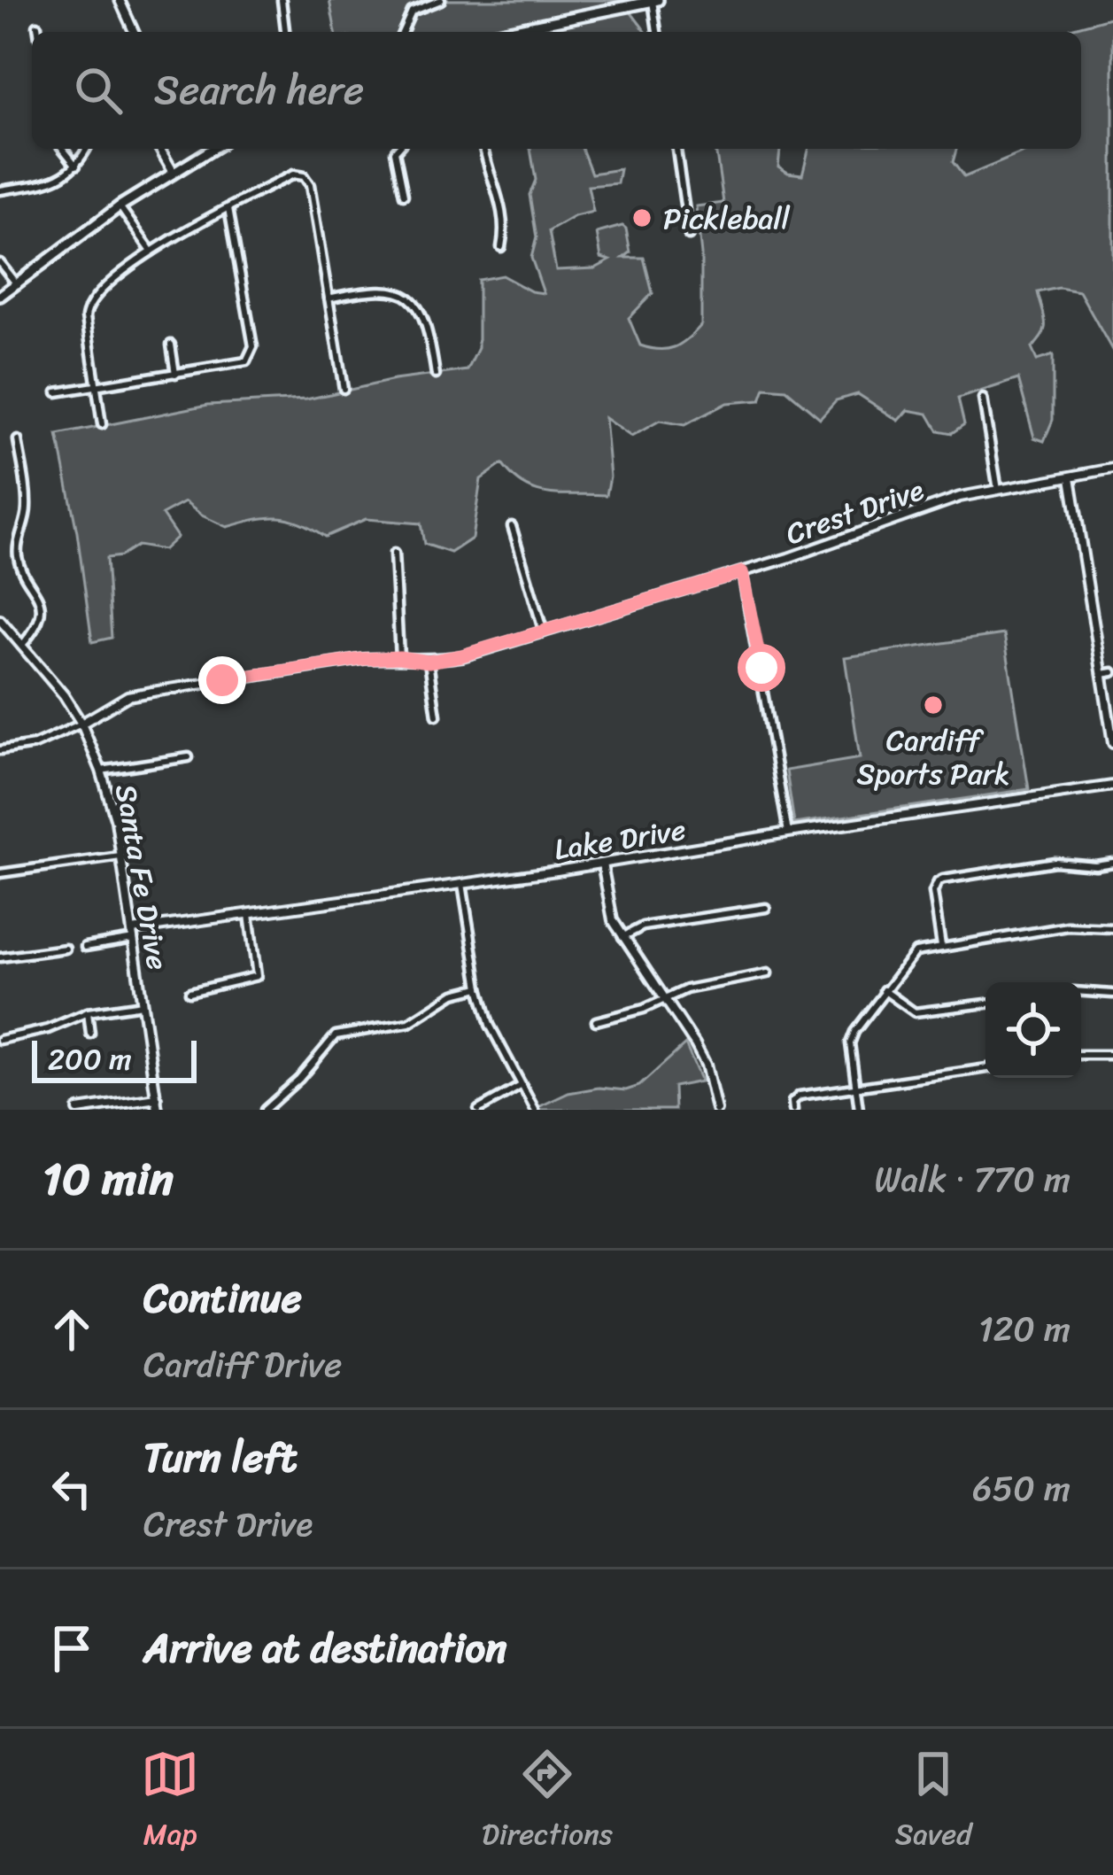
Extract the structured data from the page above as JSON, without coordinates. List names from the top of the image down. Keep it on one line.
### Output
{"streets":{"street":["Crest Drive","Lake Drive","Santa Fe Drive"]},"crossings":[["Crest Drive","Santa Fe Drive"],["Lake Drive","Santa Fe Drive"]],"places":["Pickleball","Cardiff Sports Park"],"scale_bar":"200 m","page":{"search":"Search here","scale":"200 m","heading":["10 min","Walk · 770 m"],"list":[["Continue","Cardiff Drive","120 m"],["Turn left","Crest Drive","650 m"],"Arrive at destination"],"nav":["Map","Directions","Saved"]}}
